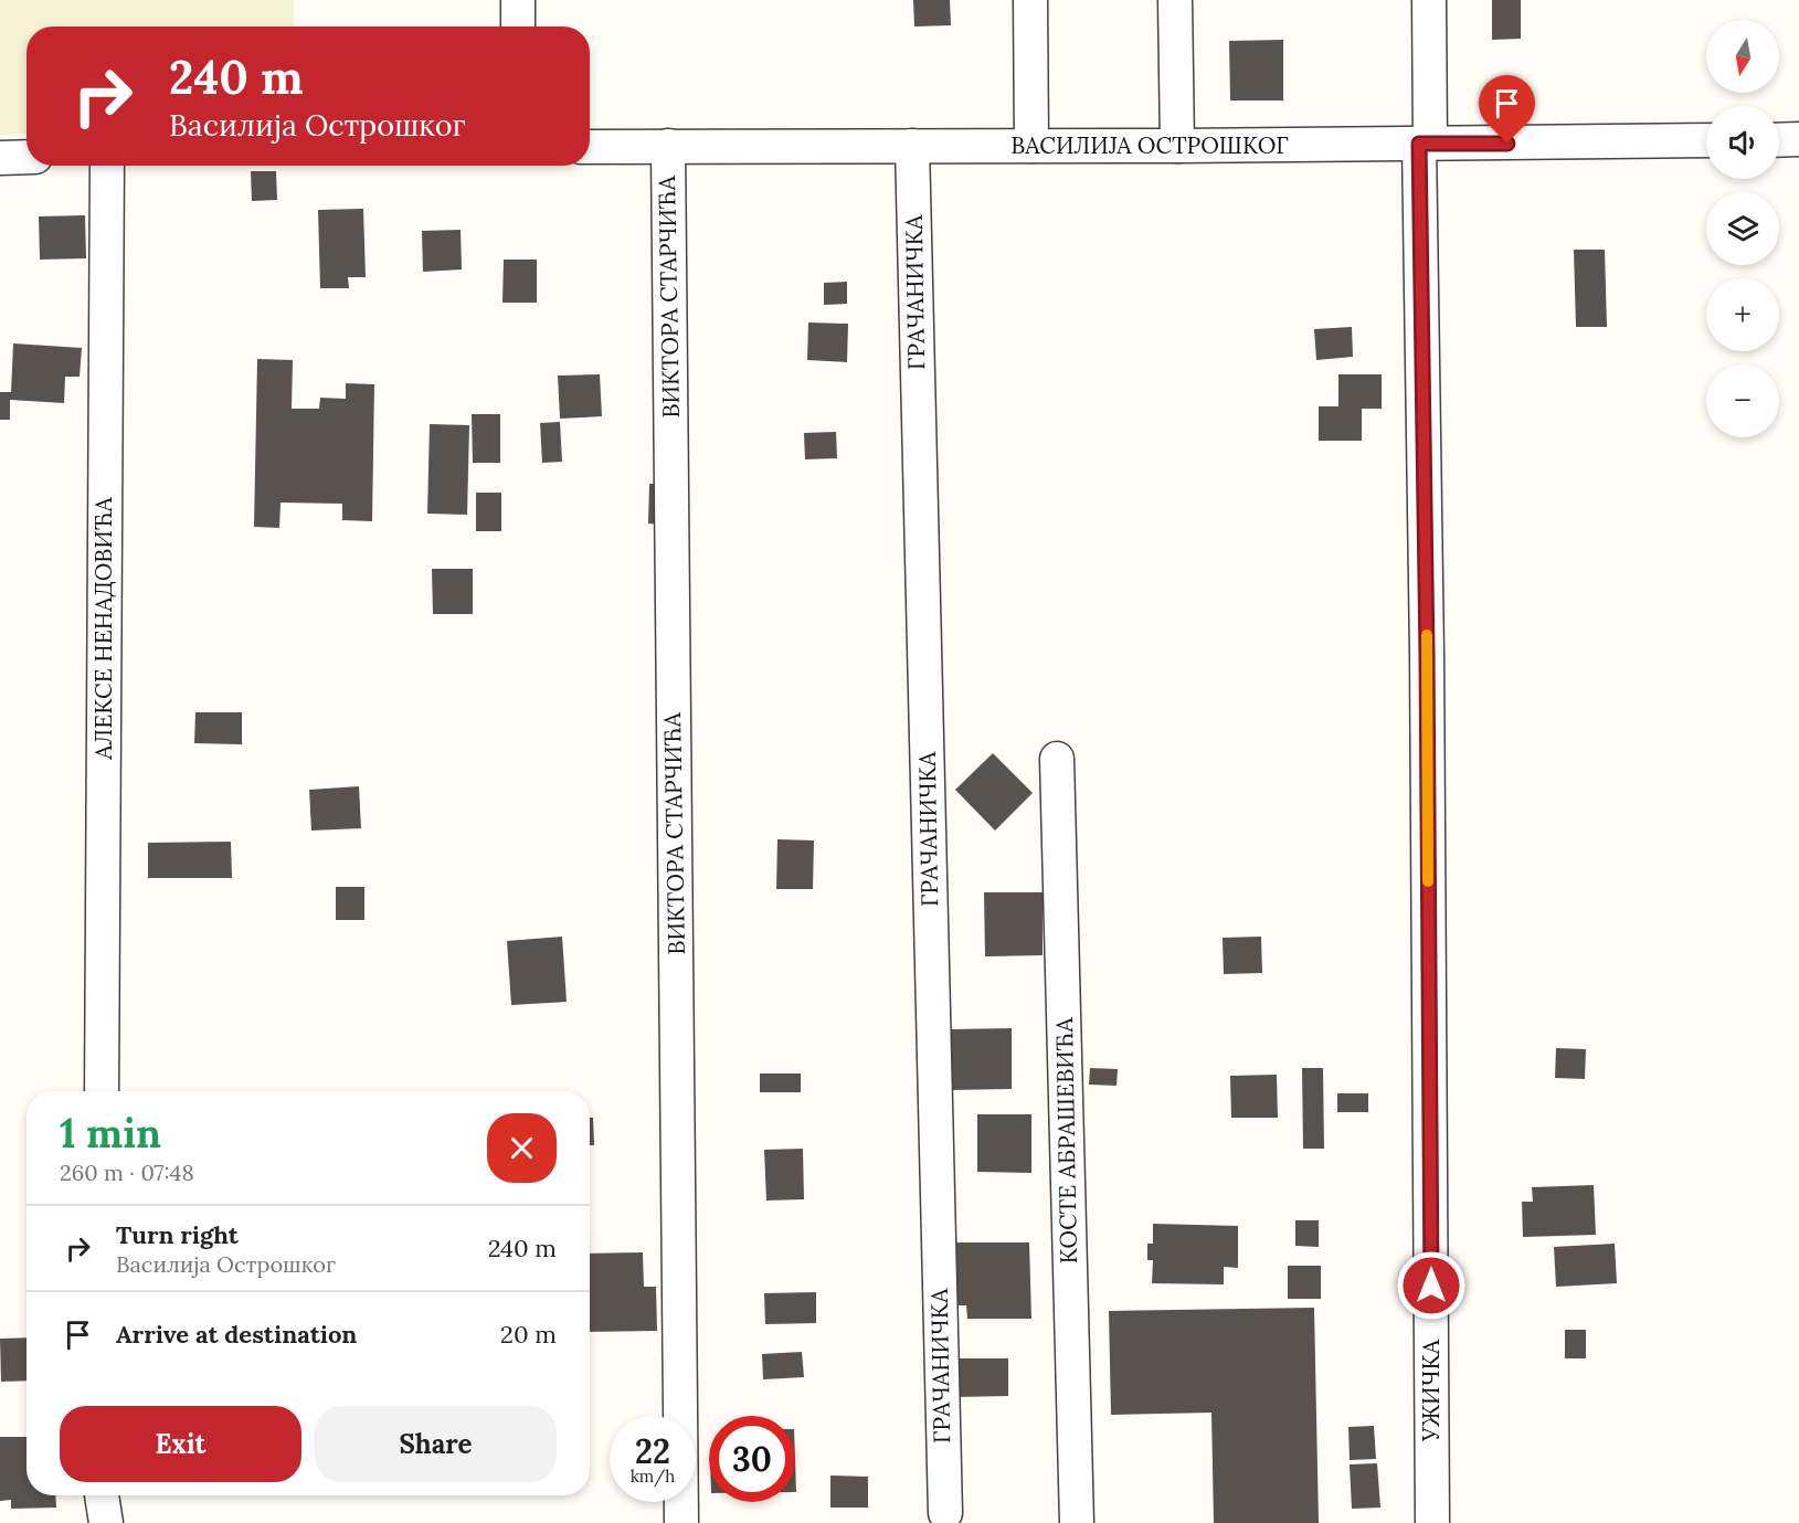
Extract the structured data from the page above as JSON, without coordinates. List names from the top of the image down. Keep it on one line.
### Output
{"streets":{"street":["ВАСИЛИЈА ОСТРОШКОГ","ГРАЧАНИЧКА","ВИКТОРА СТАРЧИЋА","АЛЕКСЕ НЕНАДОВИЋА","КОСТЕ АБРАШЕВИЋА","УЖИЧКА"]},"crossings":[["ВАСИЛИЈА ОСТРОШКОГ","ГРАЧАНИЧКА"],["ВАСИЛИЈА ОСТРОШКОГ","ВИКТОРА СТАРЧИЋА"],["ВАСИЛИЈА ОСТРОШКОГ","УЖИЧКА"]],"north":"bottom","page":{"map_buttons":["+","−"],"turn":["240 m","Василија Острошког"],"heading":["1 min","260 m · 07:48"],"list":[{"name":"Turn right","note":"Василија Острошког","value":"240 m"},{"name":"Arrive at destination","value":"20 m"}],"buttons":["Exit","Share"],"speed":"22 km/h","limit":"30"}}
